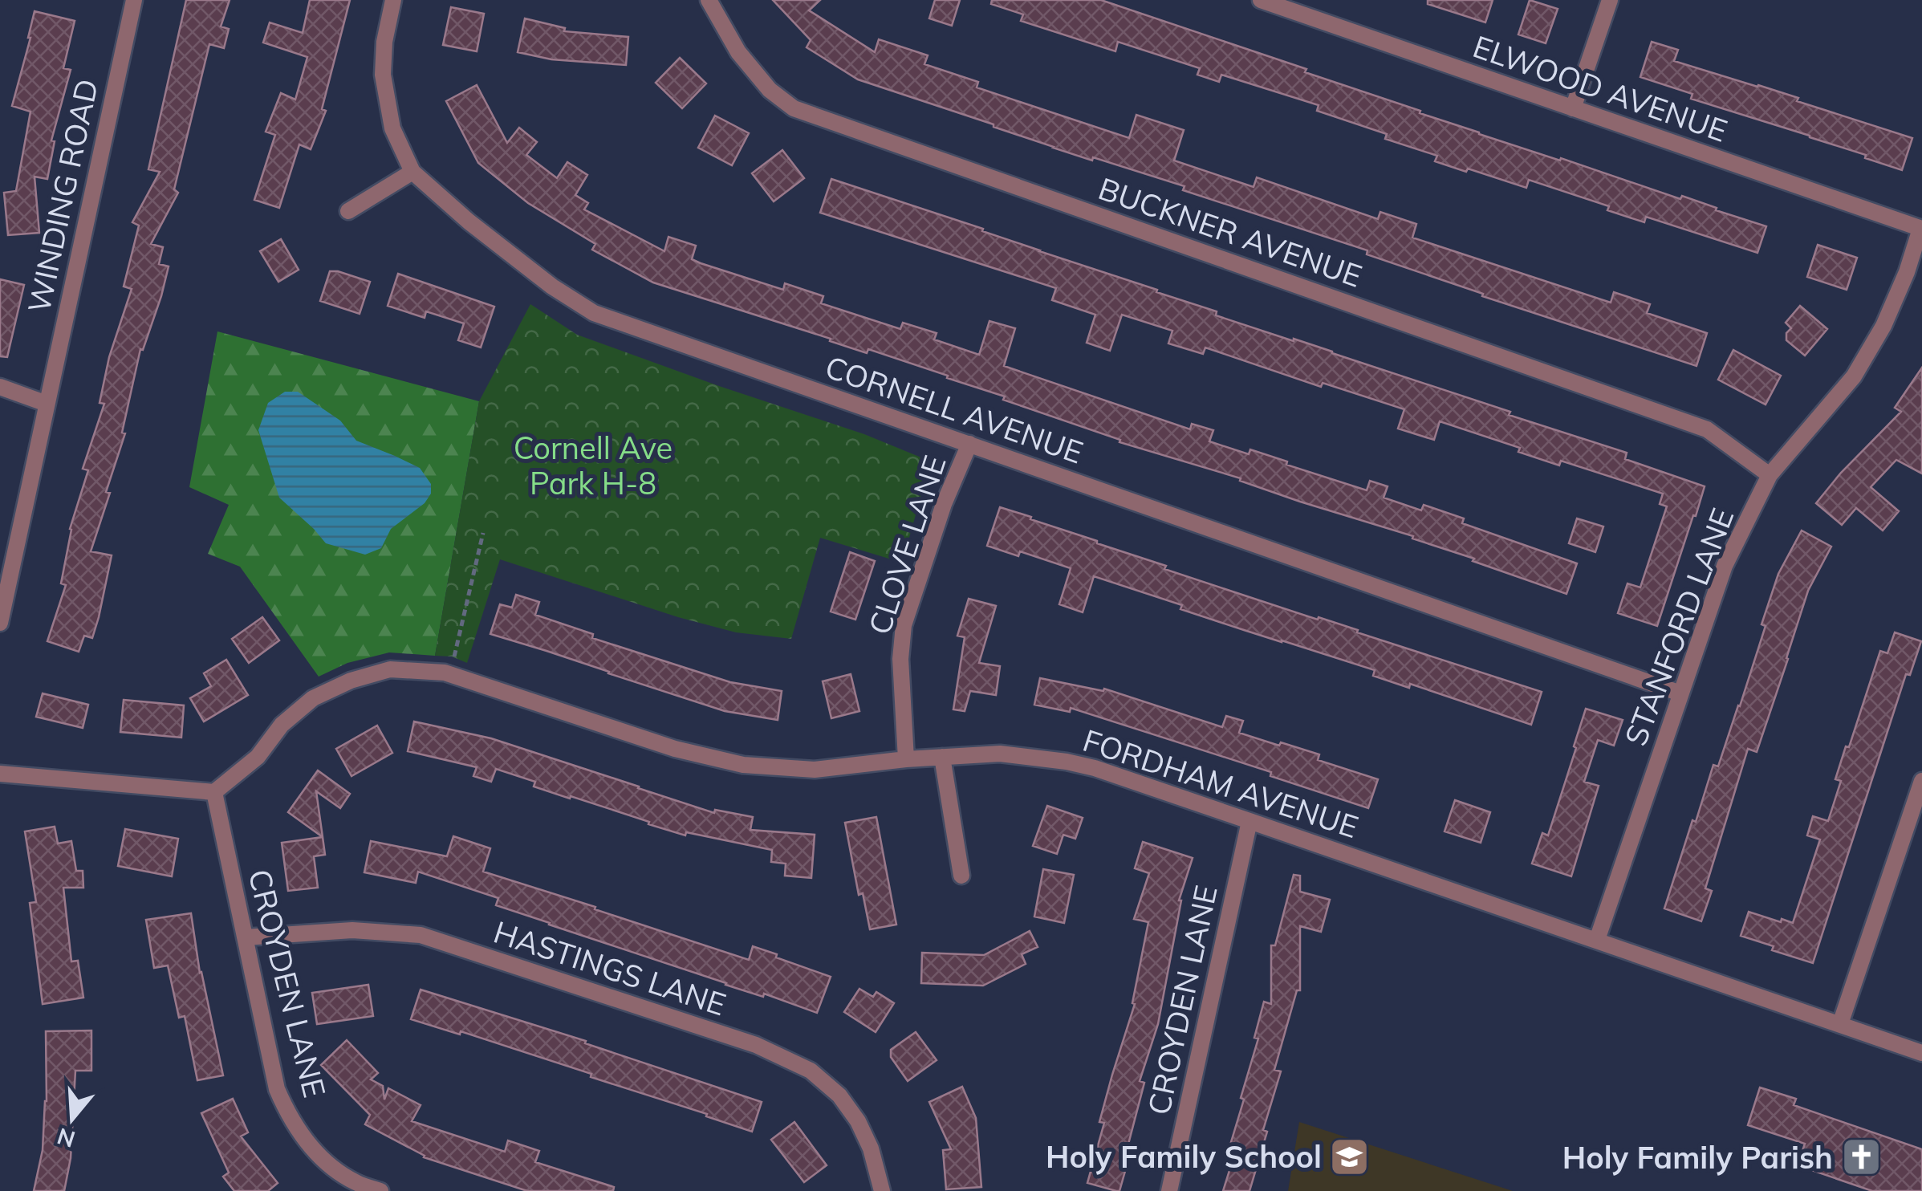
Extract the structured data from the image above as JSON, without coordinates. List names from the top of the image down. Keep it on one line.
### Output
{"streets":{"street":["ELWOOD AVENUE","WINDING ROAD","BUCKNER AVENUE","CORNELL AVENUE","CLOVE LANE","STANFORD LANE","FORDHAM AVENUE","HASTINGS LANE","CROYDEN LANE"]},"crossings":[["ELWOOD AVENUE","STANFORD LANE"],["BUCKNER AVENUE","STANFORD LANE"],["CORNELL AVENUE","CLOVE LANE"],["CORNELL AVENUE","STANFORD LANE"],["CLOVE LANE","FORDHAM AVENUE"],["STANFORD LANE","FORDHAM AVENUE"],["FORDHAM AVENUE","CROYDEN LANE"],["HASTINGS LANE","CROYDEN LANE"]],"parks":["Cornell Ave Park H-8"],"places":{"school or university":["Holy Family School"],"church":["Holy Family Parish"]},"north":"bottom"}
